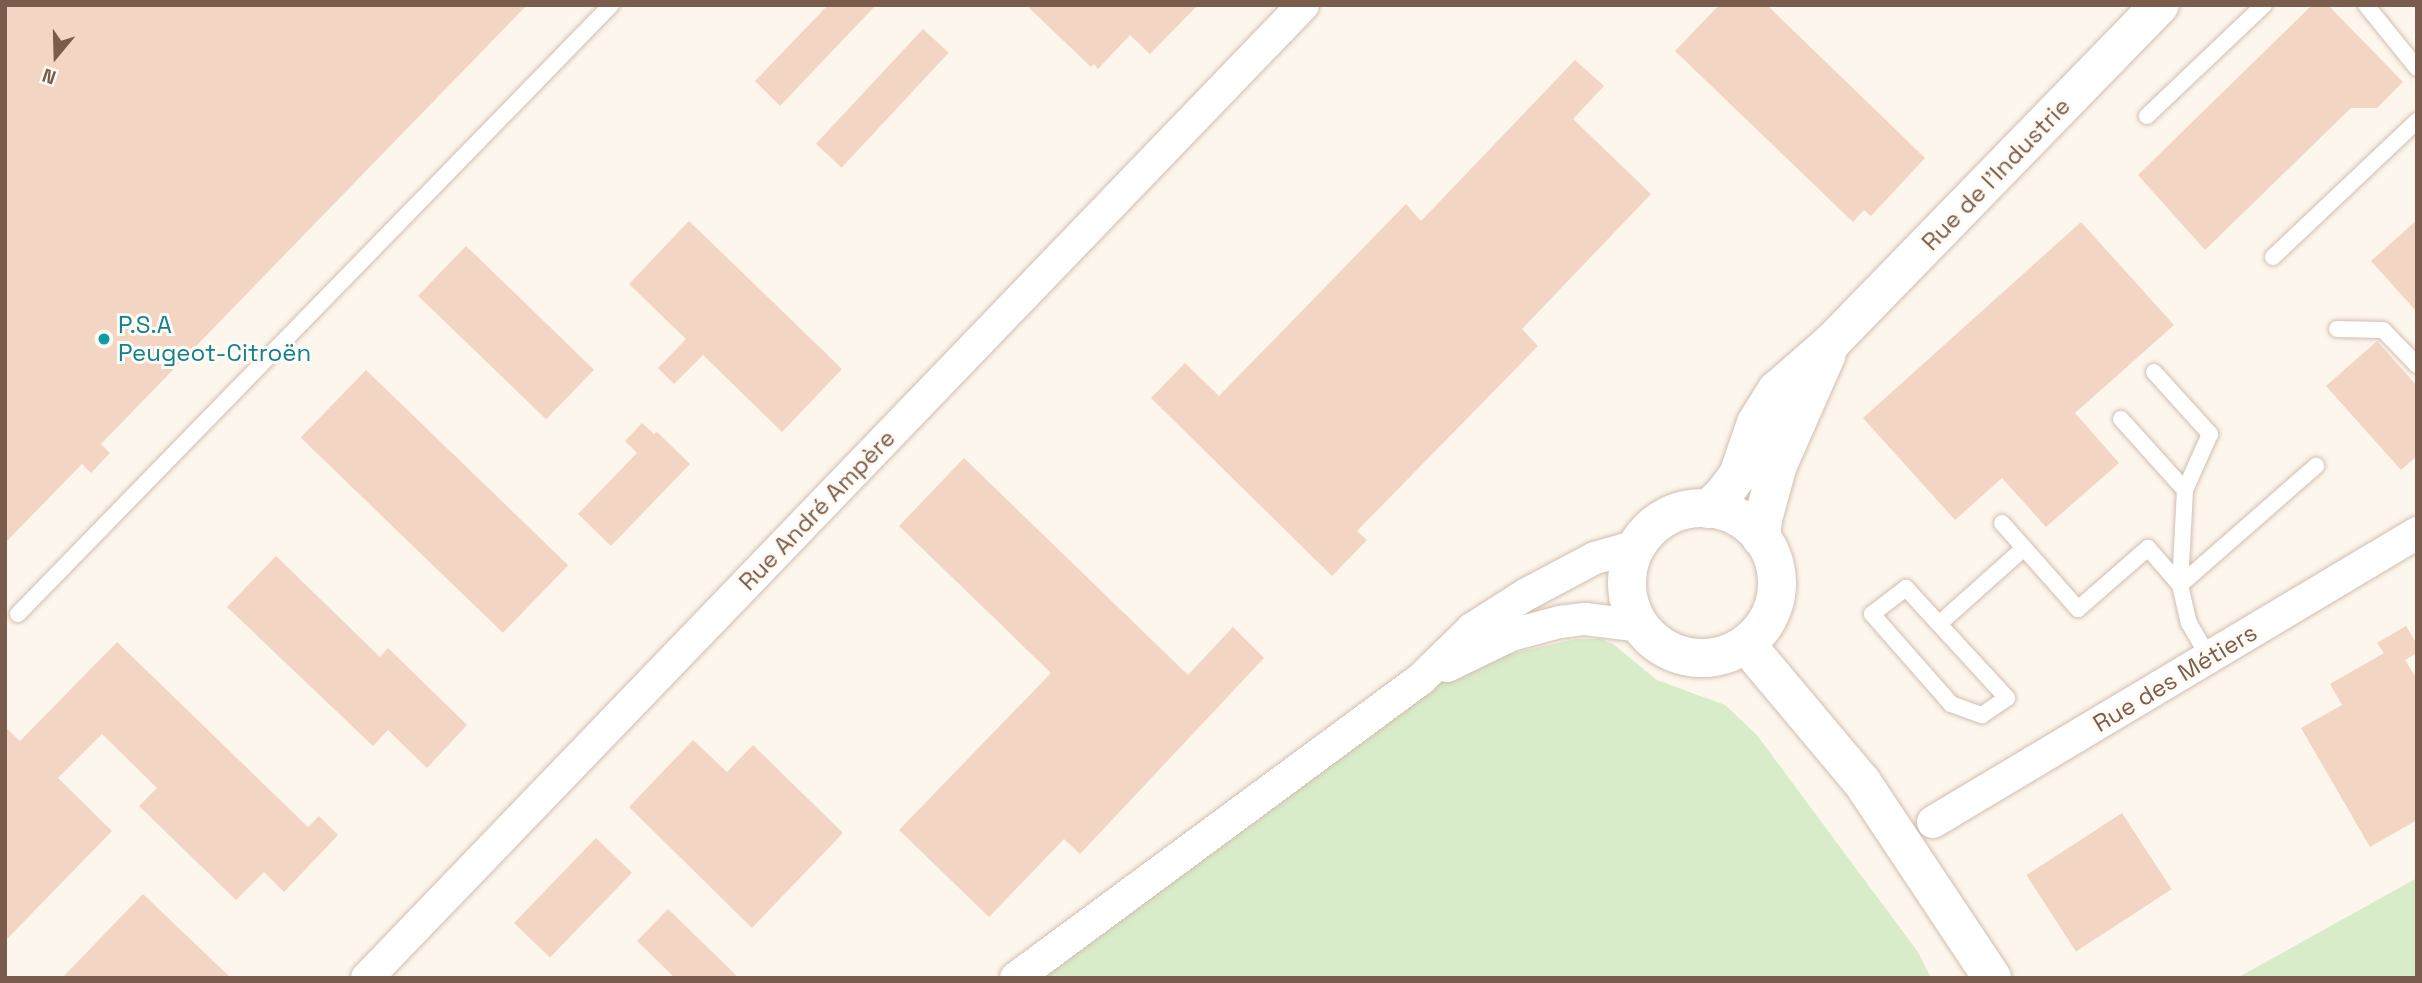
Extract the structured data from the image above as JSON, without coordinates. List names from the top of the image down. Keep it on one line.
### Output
{"streets":{"street":["Rue de l'Industrie","Rue André Ampère","Rue des Métiers"]},"places":["P.S.A Peugeot-Citroën"],"north":"bottom"}
